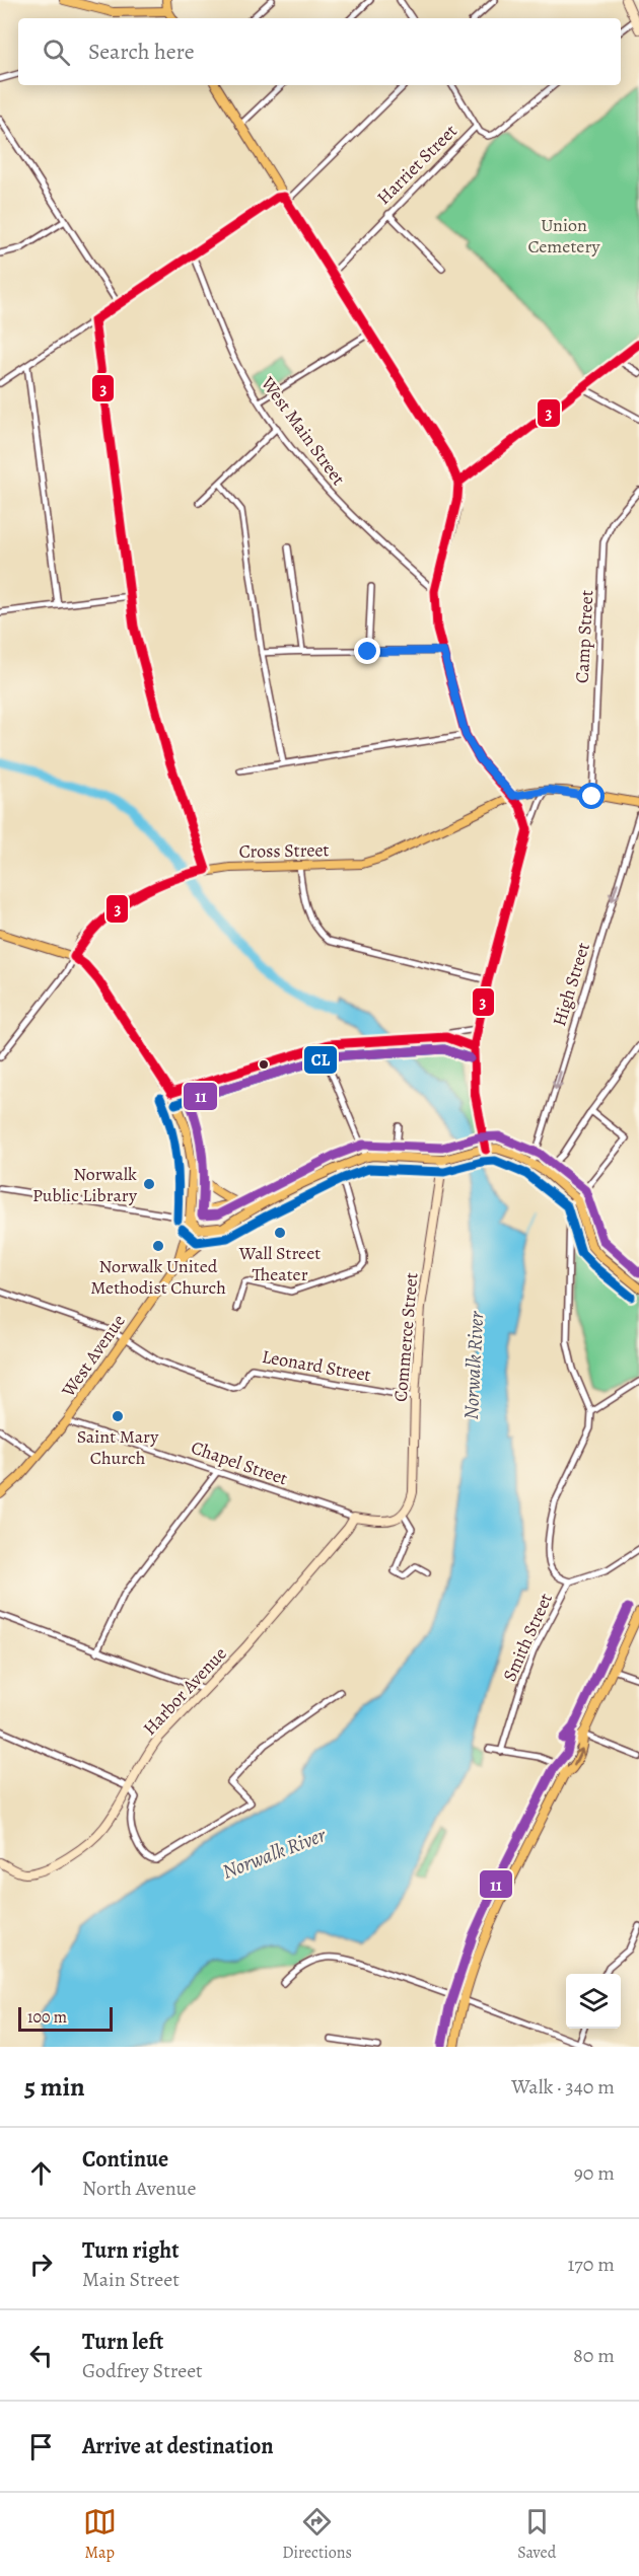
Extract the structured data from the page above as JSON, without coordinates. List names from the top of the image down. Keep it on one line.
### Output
{"streets":{"main road":["Cross Street","Commerce Street","West Avenue","Chapel Street","Harbor Avenue"],"street":["Harriet Street","West Main Street","Camp Street","High Street","Leonard Street","Smith Street"]},"crossings":[["Camp Street","Cross Street"],["Cross Street","West Avenue"],["Commerce Street","Leonard Street"],["Commerce Street","Chapel Street"],["West Avenue","Leonard Street"],["West Avenue","Chapel Street"],["Chapel Street","Harbor Avenue"]],"one_way":["High Street"],"water":["Norwalk River"],"parks":["Union Cemetery"],"places":["Norwalk Public Library","Wall Street Theater","Norwalk United Methodist Church","Saint Mary Church"],"lines":["transit line 3","transit line CL","transit line 11"],"scale_bar":"100 m","page":{"search":"Search here","scale":"100 m","heading":["5 min","Walk · 340 m"],"list":[["Continue","North Avenue","90 m"],["Turn right","Main Street","170 m"],["Turn left","Godfrey Street","80 m"],"Arrive at destination"],"nav":["Map","Directions","Saved"]}}
